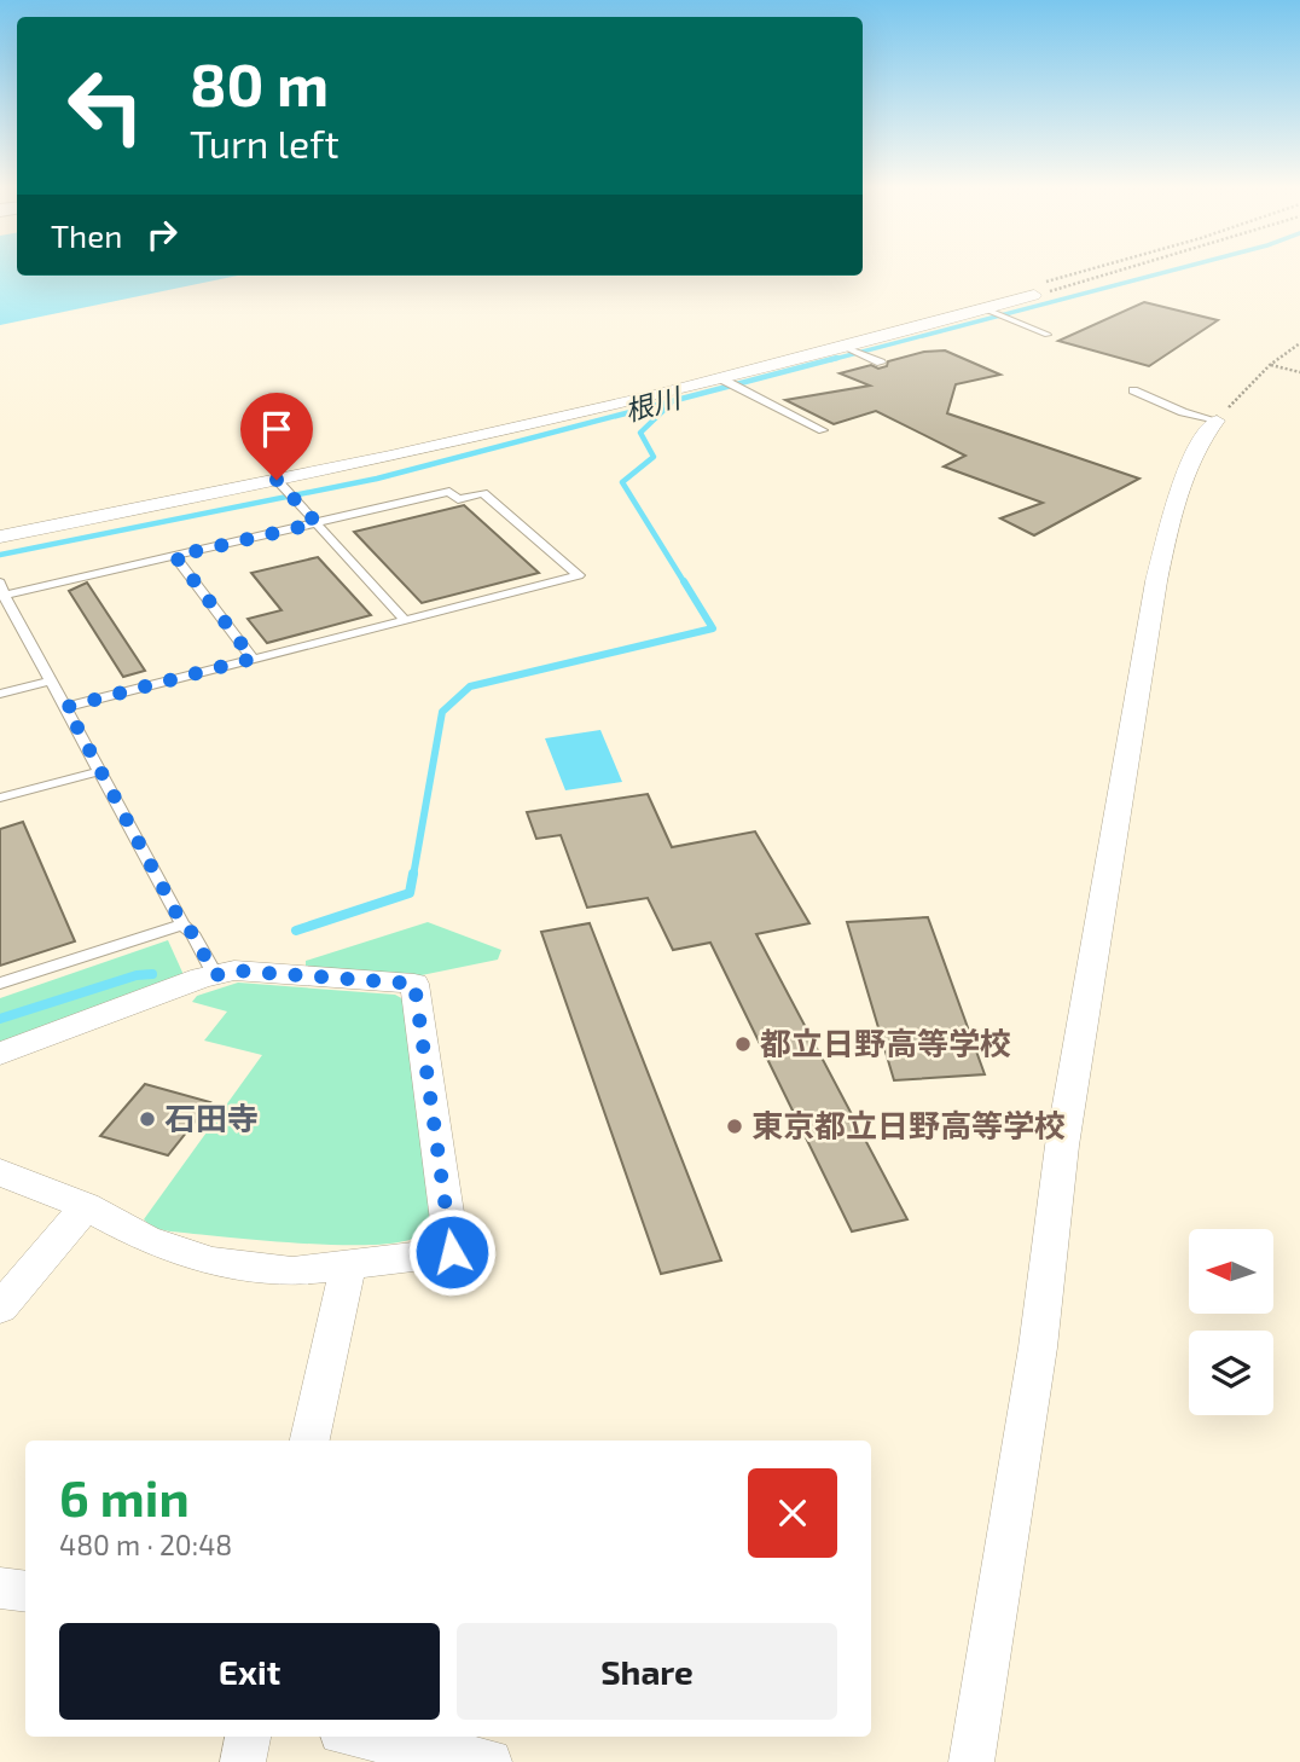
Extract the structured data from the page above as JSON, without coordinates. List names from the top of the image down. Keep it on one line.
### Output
{"water":["根川"],"places":["都立日野高等学校","石田寺","東京都立日野高等学校"],"north":"left","page":{"turn":["80 m","Turn left"],"then":"Then","heading":["6 min","480 m · 20:48"],"buttons":["Exit","Share"]}}
